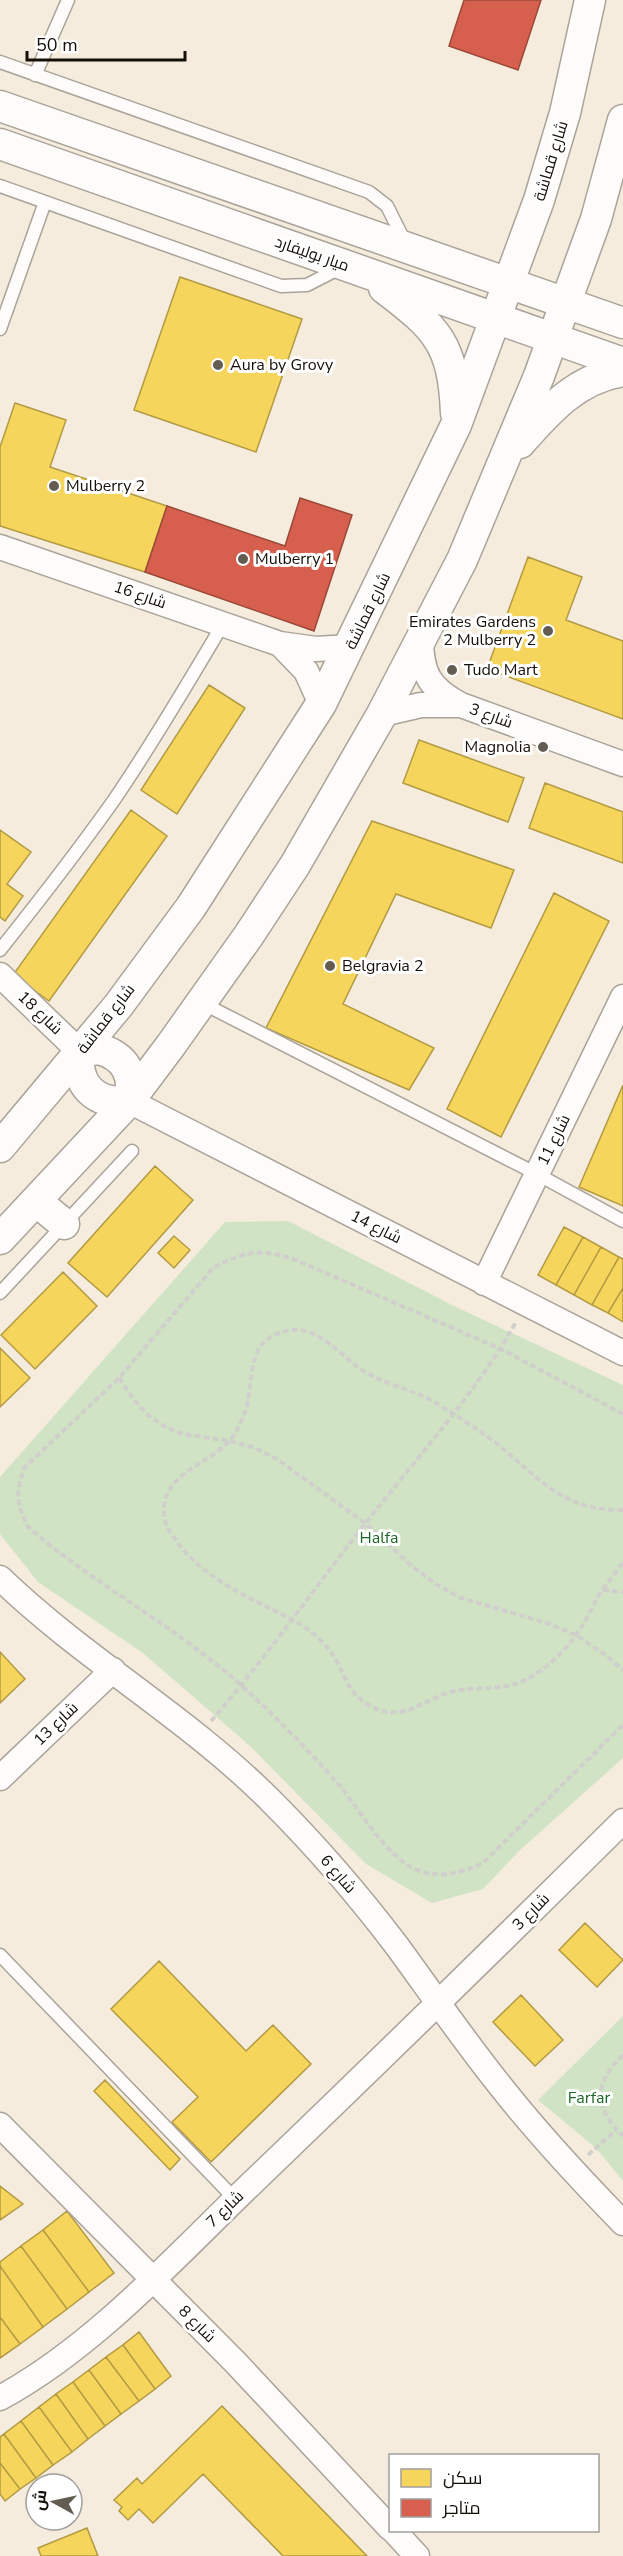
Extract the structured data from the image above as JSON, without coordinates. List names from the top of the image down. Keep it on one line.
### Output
{"streets":{"street":["شارع قماشة","ميار بوليفارد","شارع 16","شارع 3","شارع 18","شارع 11","شارع 14","شارع 13","شارع 6","شارع 7","شارع 8"]},"crossings":[["شارع قماشة","ميار بوليفارد"],["شارع قماشة","شارع 16"],["شارع قماشة","شارع 18"],["شارع قماشة","شارع 14"],["شارع 3","شارع 6"],["شارع 3","شارع 7"],["شارع 18","شارع 14"],["شارع 11","شارع 14"],["شارع 13","شارع 6"],["شارع 6","شارع 7"],["شارع 7","شارع 8"]],"parks":["Halfa","Farfar"],"places":["Aura by Grovy","Mulberry 2","Mulberry 1","Emirates Gardens 2 Mulberry 2","Tudo Mart","Magnolia","Belgravia 2"],"legend":["سكن","متاجر"],"scale_bar":"50 m","north":"left"}
